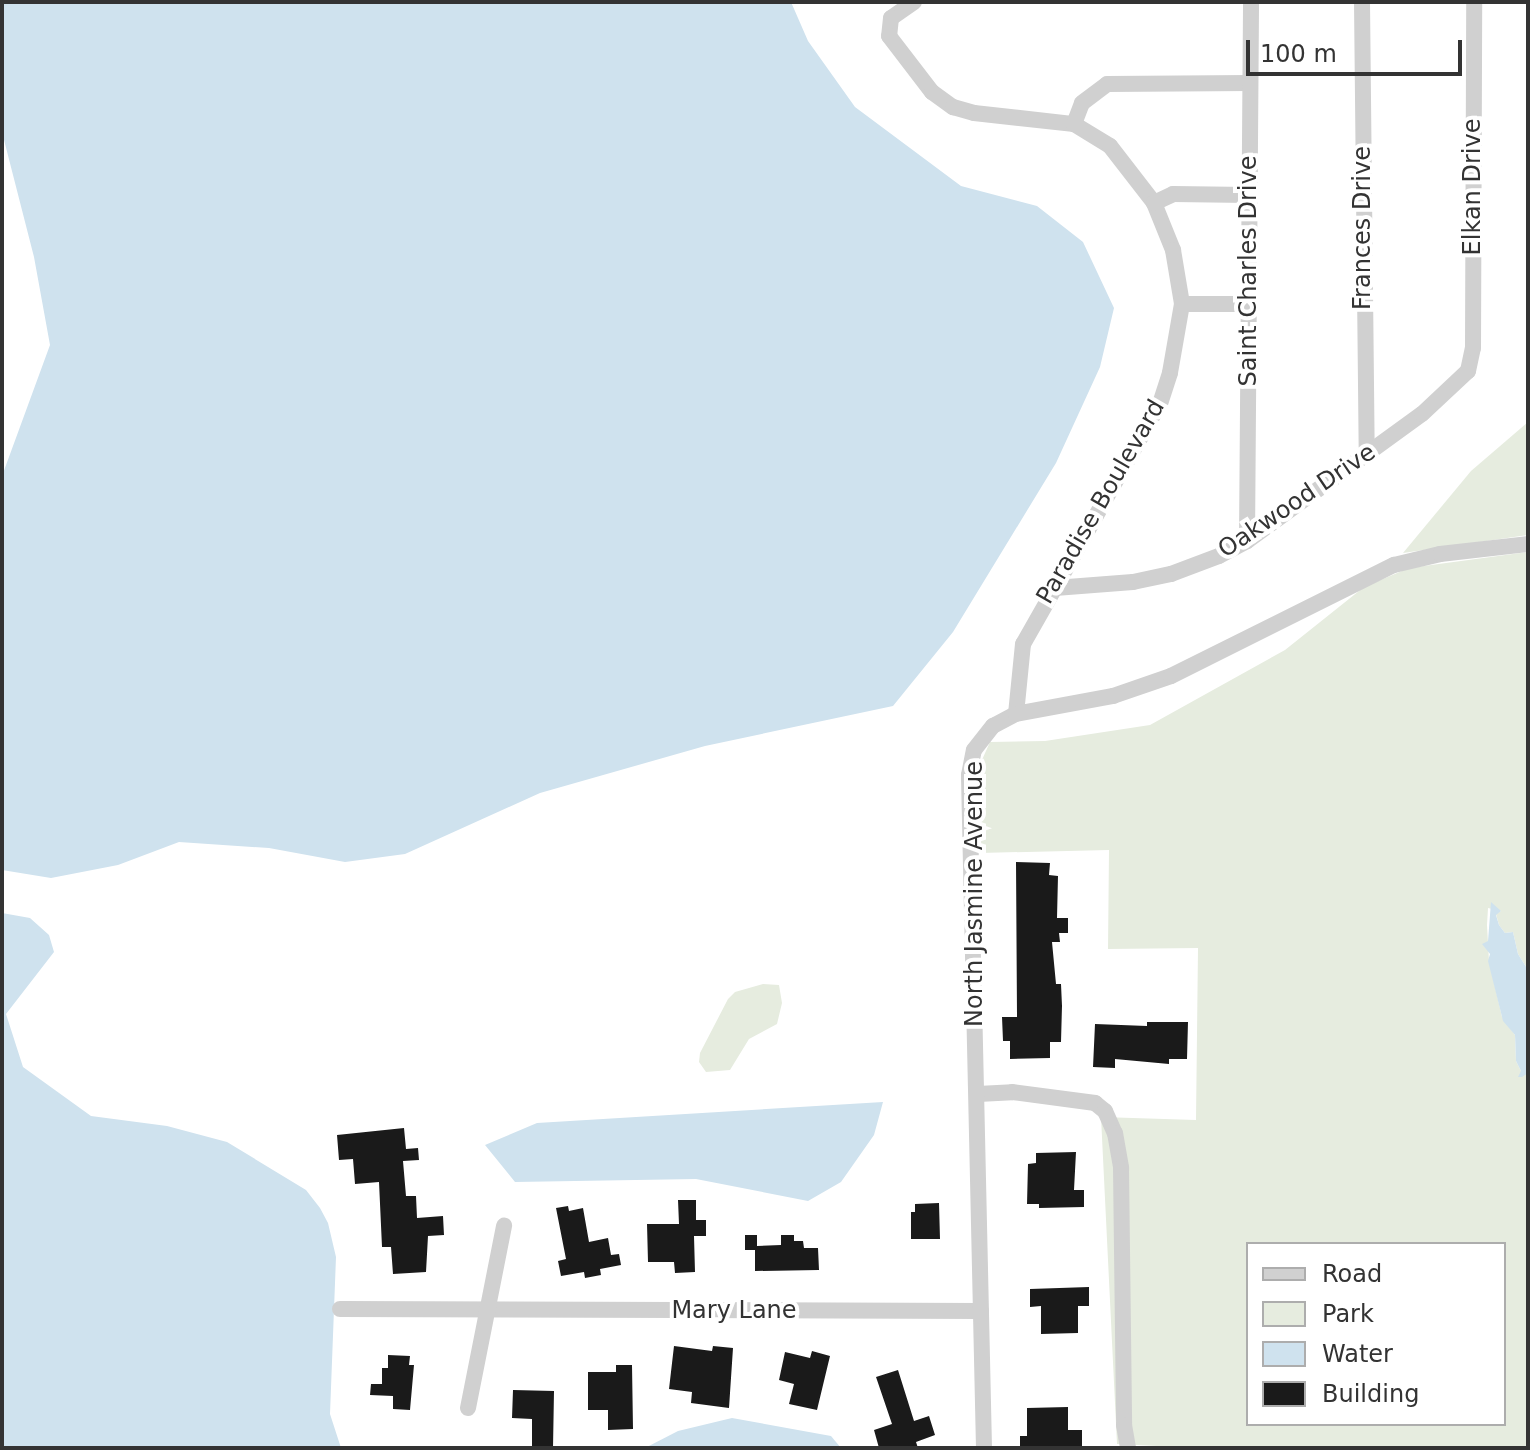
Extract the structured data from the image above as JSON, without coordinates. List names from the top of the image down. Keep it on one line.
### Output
{"streets":{"street":["Elkan Drive","Frances Drive","Saint Charles Drive","Oakwood Drive","Paradise Boulevard","North Jasmine Avenue","Mary Lane"]},"crossings":[["Elkan Drive","Oakwood Drive"],["Frances Drive","Oakwood Drive"],["Saint Charles Drive","Oakwood Drive"],["Oakwood Drive","Paradise Boulevard"],["Paradise Boulevard","North Jasmine Avenue"],["North Jasmine Avenue","Mary Lane"]],"legend":["Road","Park","Water","Building"],"scale_bar":"100 m"}
